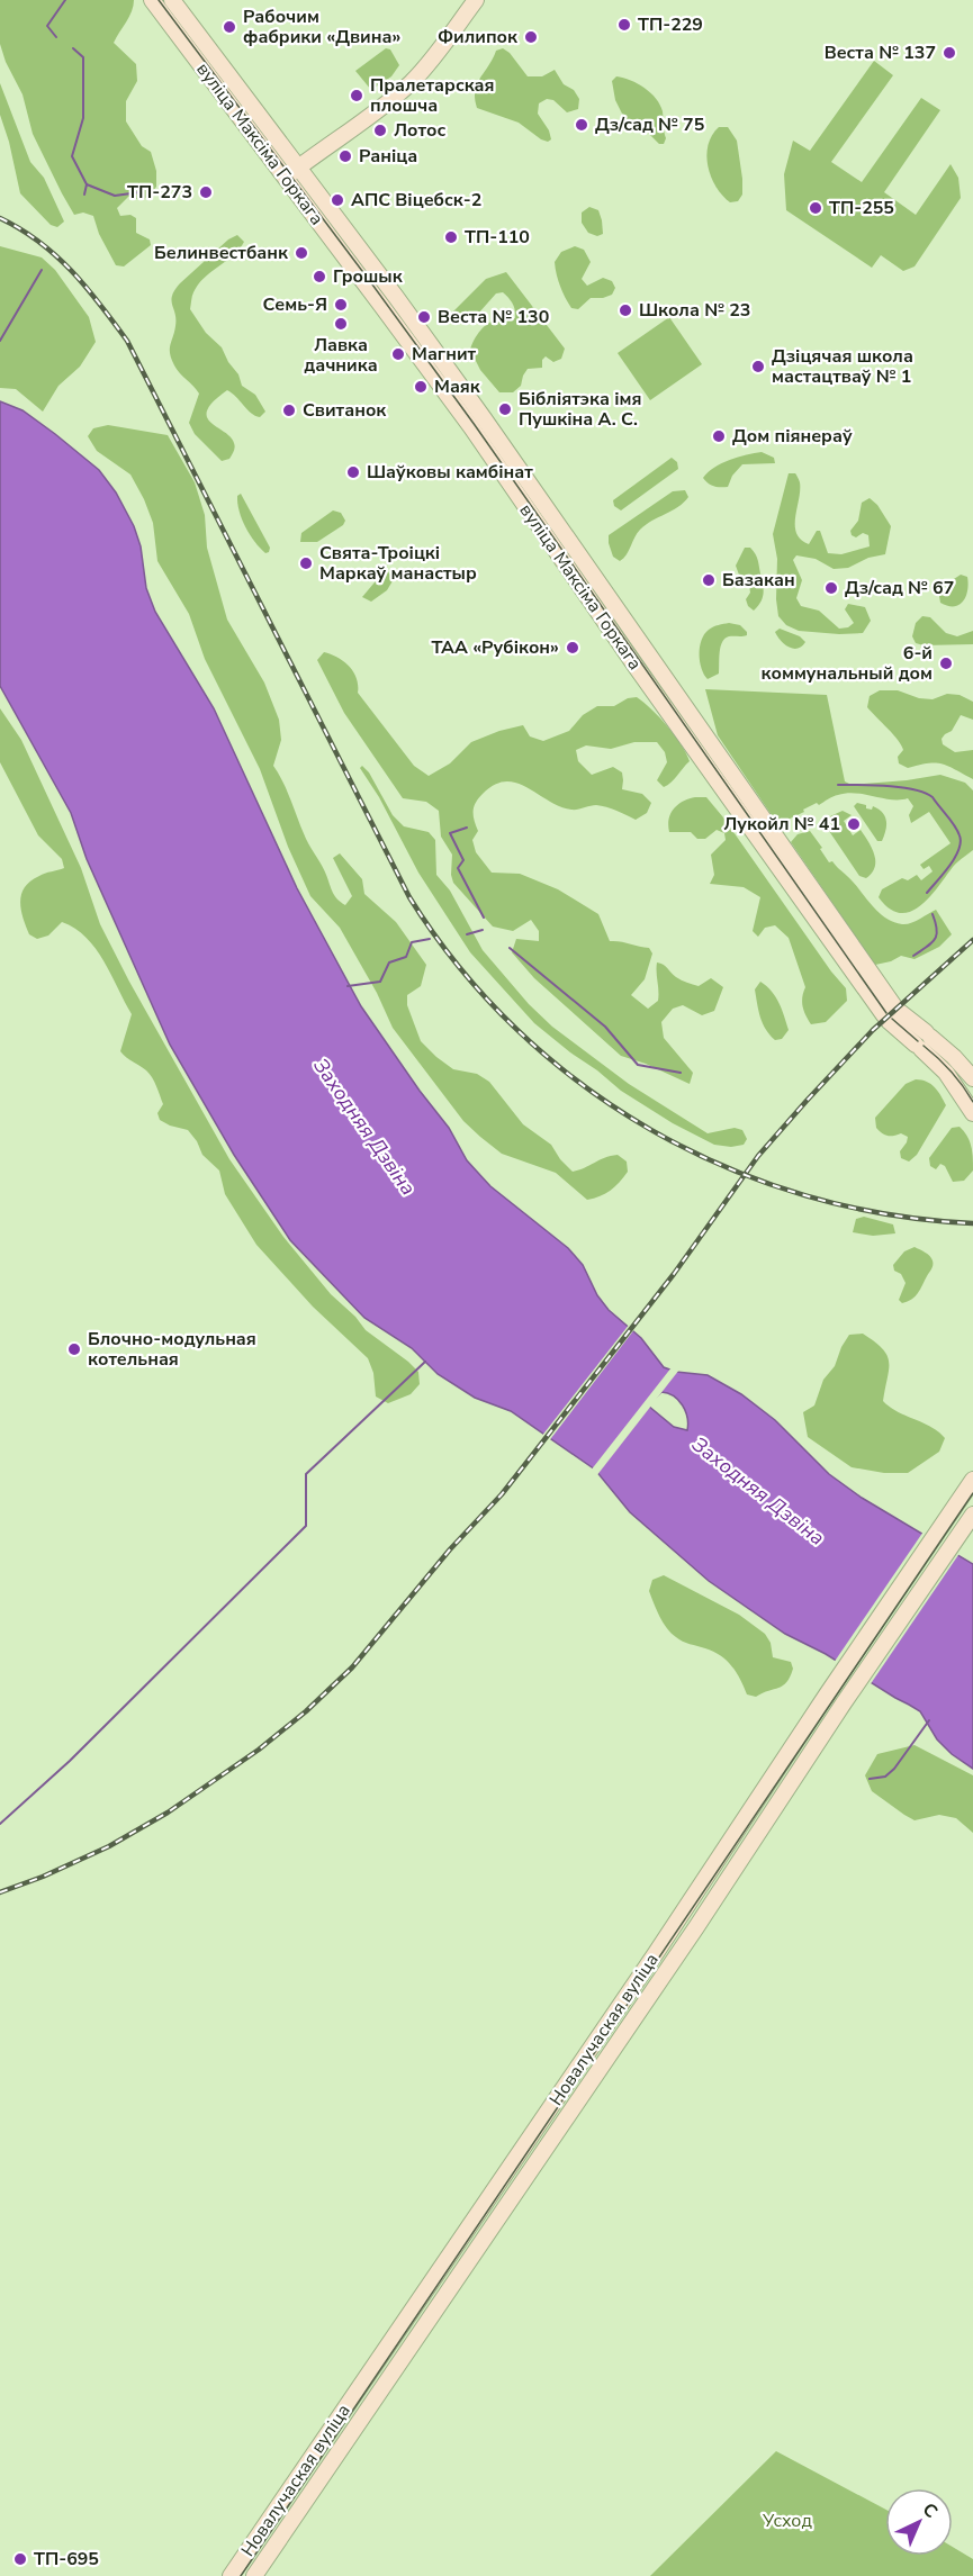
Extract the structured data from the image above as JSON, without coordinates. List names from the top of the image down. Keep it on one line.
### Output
{"streets":{"main road":["вуліца Максіма Горкага","Новалучаская вуліца"]},"water":["Заходняя Дзвіна"],"parks":["Усход"],"places":["ТП-229","Рабочим фабрики «Двина»","Филипок","Веста № 137","Пралетарская плошча","Дз/сад № 75","Лотос","Раніца","ТП-273","АПС Віцебск-2","ТП-255","ТП-110","Белинвестбанк","Грошык","Семь-Я","Школа № 23","Веста № 130","Лавка дачника","Магнит","Дзіцячая школа мастацтваў № 1","Маяк","Бібліятэка імя Пушкіна А. С.","Свитанок","Дом піянераў","Шаўковы камбінат","Свята-Троіцкі Маркаў манастыр","Базакан","Дз/сад № 67","ТАА «Рубікон»","6-й коммунальный дом","Лукойл № 41","Блочно-модульная котельная","ТП-695"],"north":"top right"}
